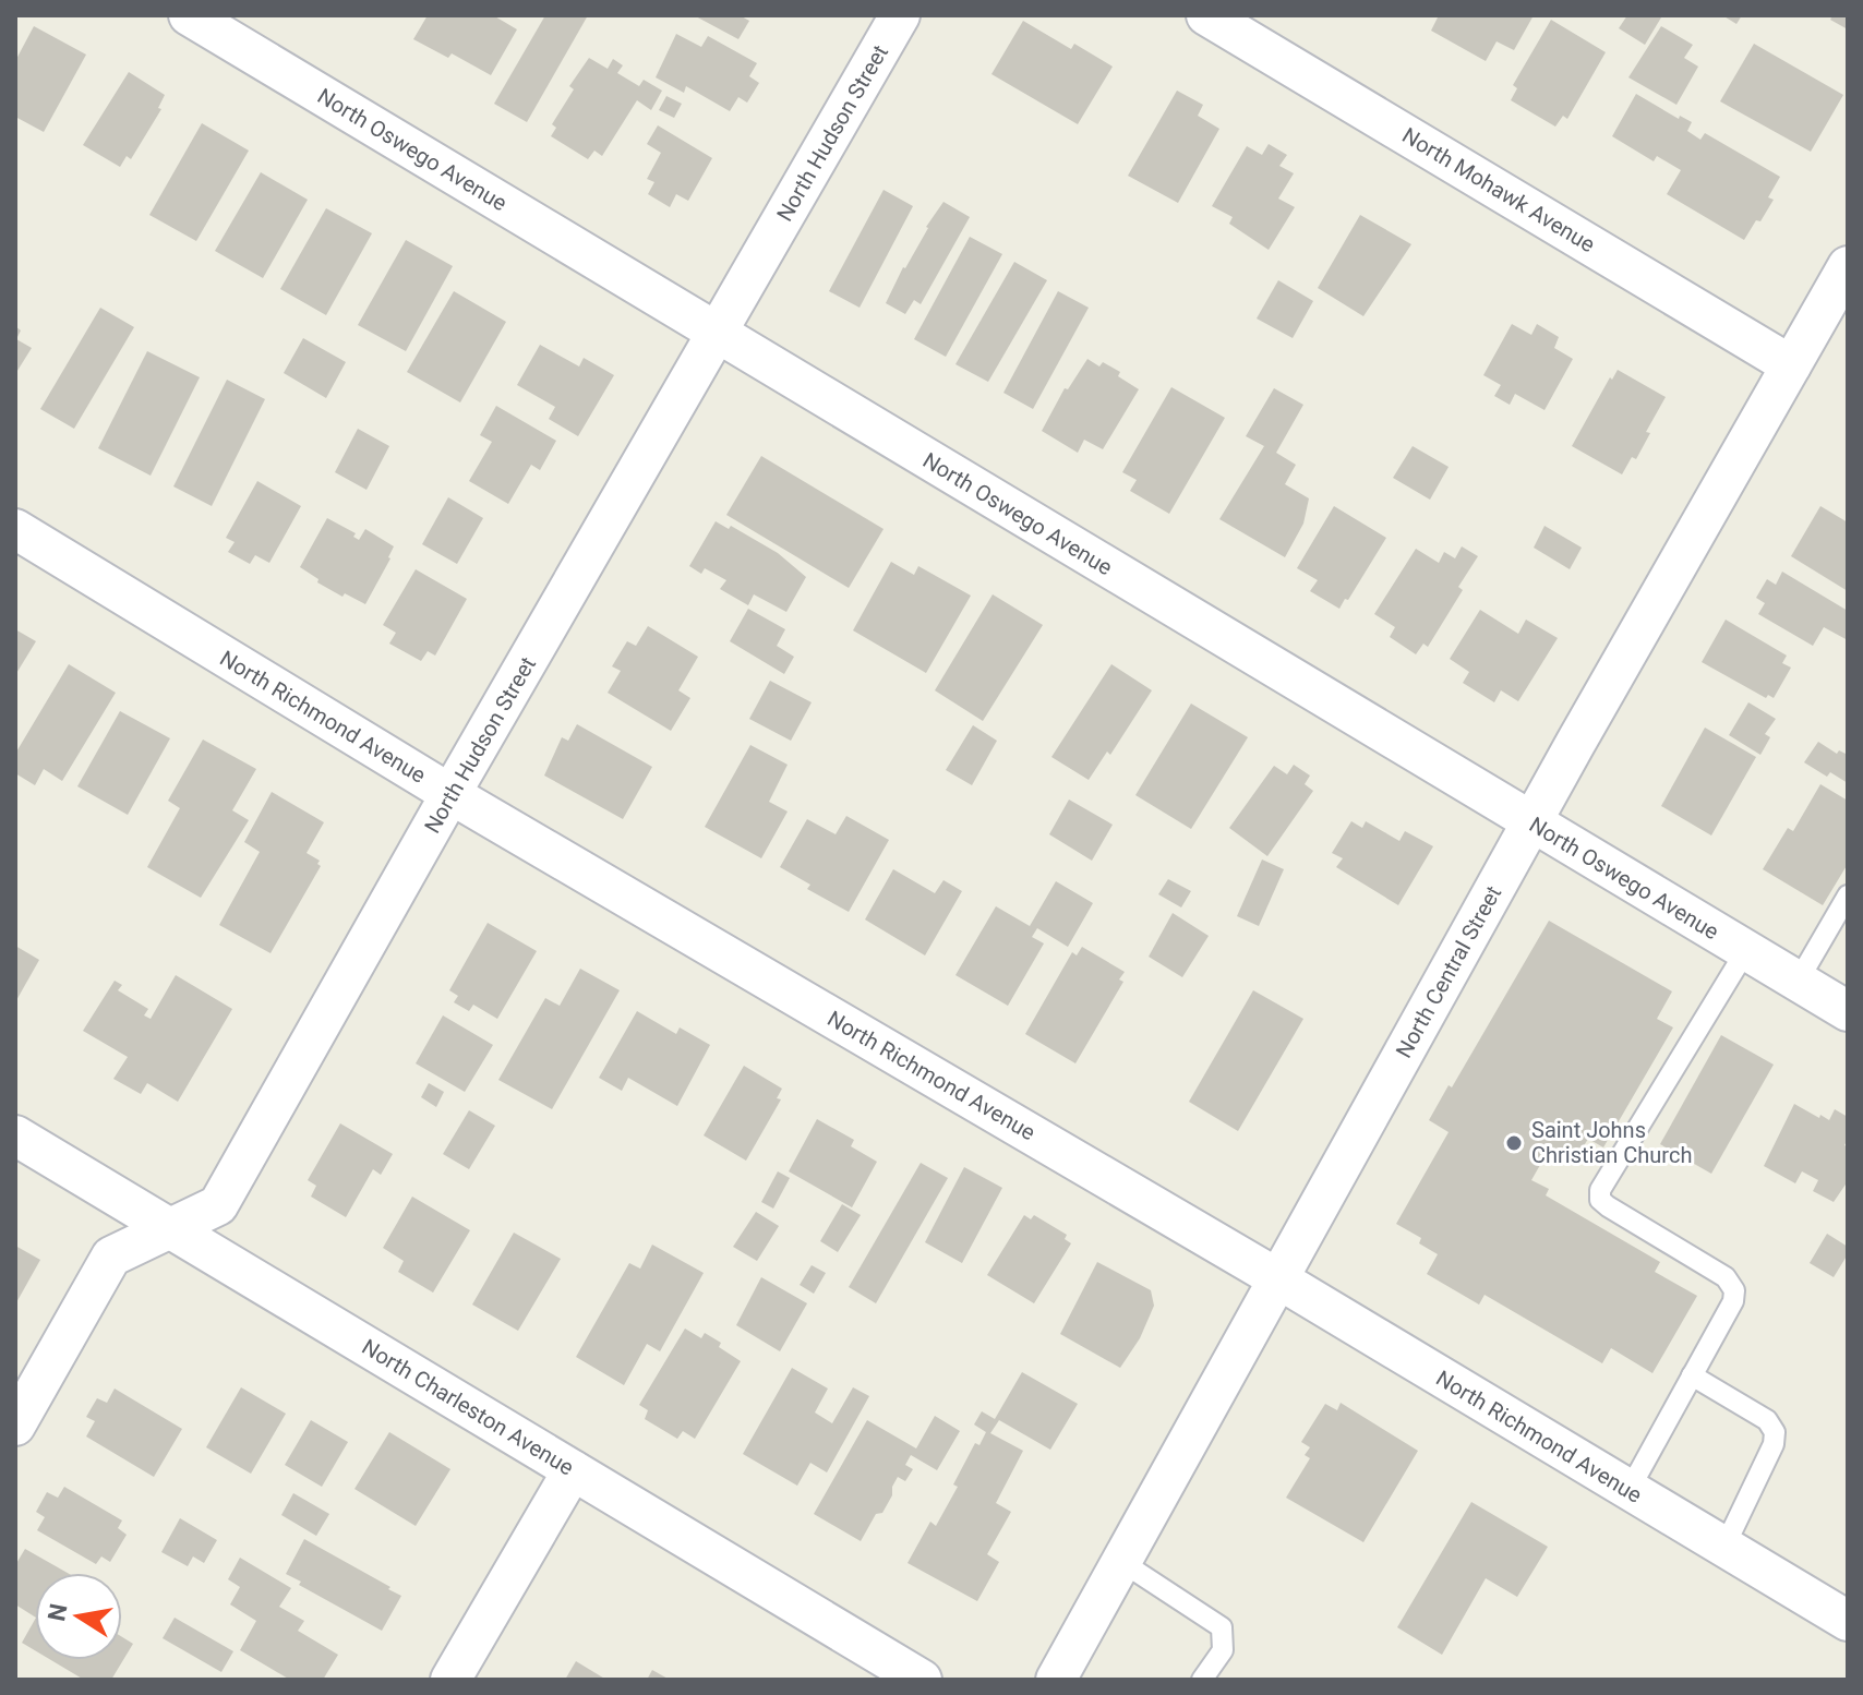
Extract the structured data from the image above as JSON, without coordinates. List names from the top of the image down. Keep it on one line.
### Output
{"streets":{"street":["North Hudson Street","North Oswego Avenue","North Mohawk Avenue","North Richmond Avenue","North Central Street","North Charleston Avenue"]},"crossings":[["North Hudson Street","North Oswego Avenue"],["North Hudson Street","North Richmond Avenue"],["North Hudson Street","North Charleston Avenue"],["North Oswego Avenue","North Central Street"],["North Mohawk Avenue","North Central Street"],["North Richmond Avenue","North Central Street"]],"places":["Saint Johns Christian Church"],"north":"left"}
